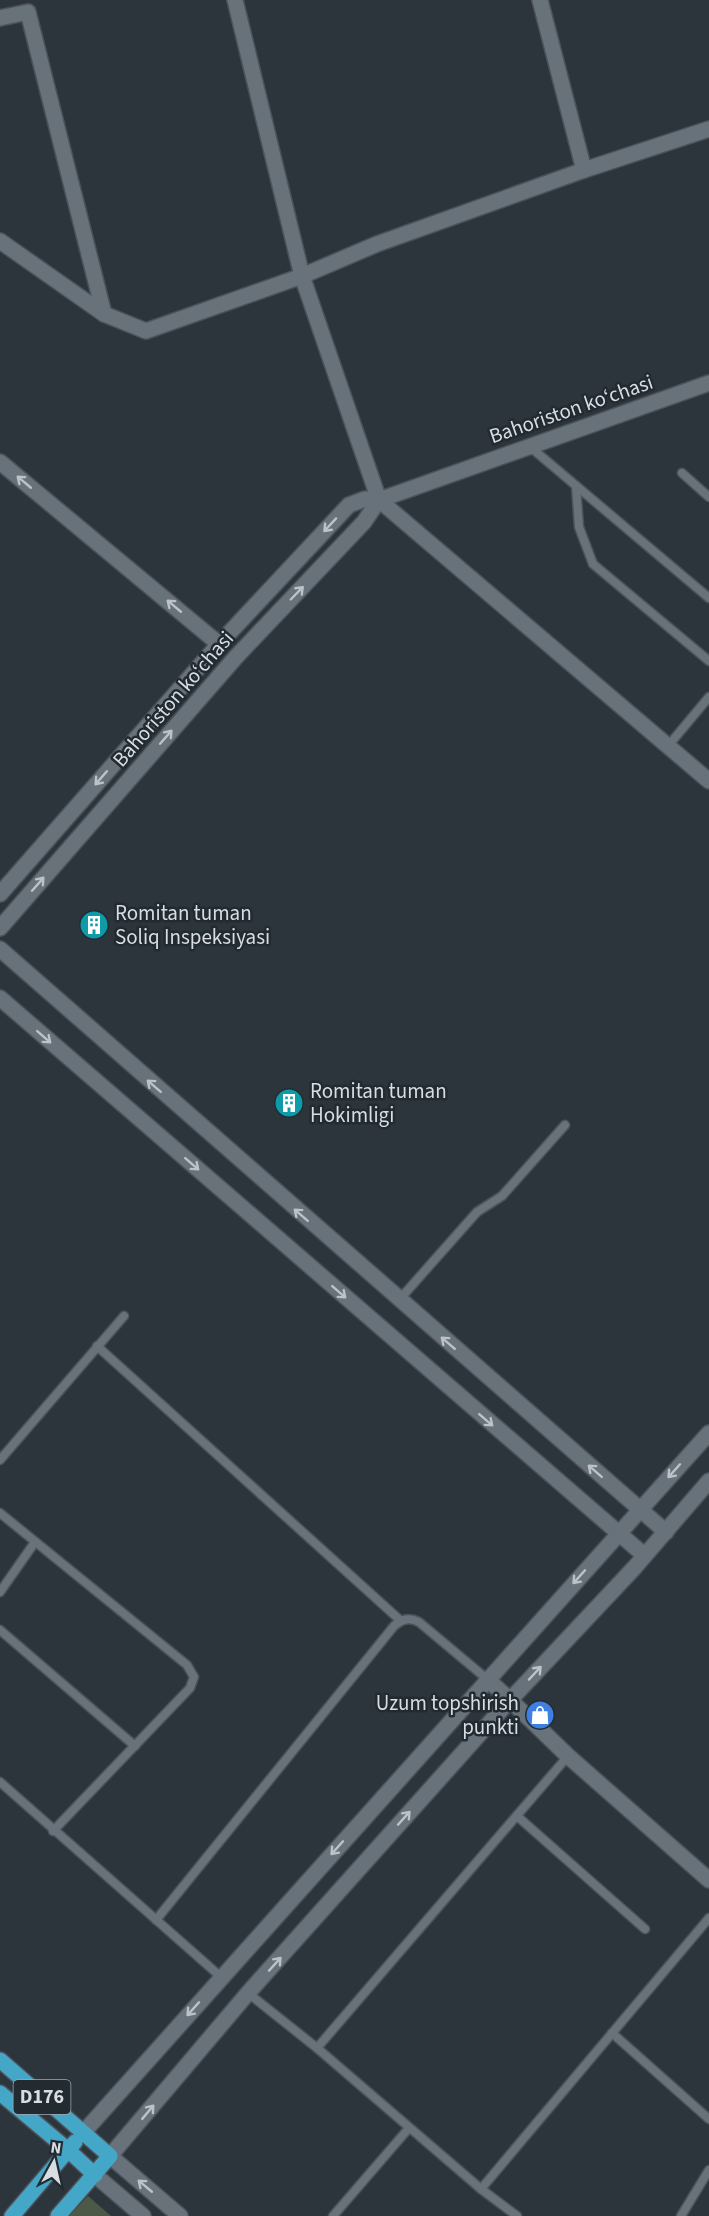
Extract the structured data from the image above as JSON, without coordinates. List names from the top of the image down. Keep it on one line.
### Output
{"streets":{"main road":["D176"],"street":["Bahoriston ko‘chasi"]},"places":{"building":["Romitan tuman Soliq Inspeksiyasi","Romitan tuman Hokimligi"],"shop":["Uzum topshirish punkti"]},"north":"top"}
